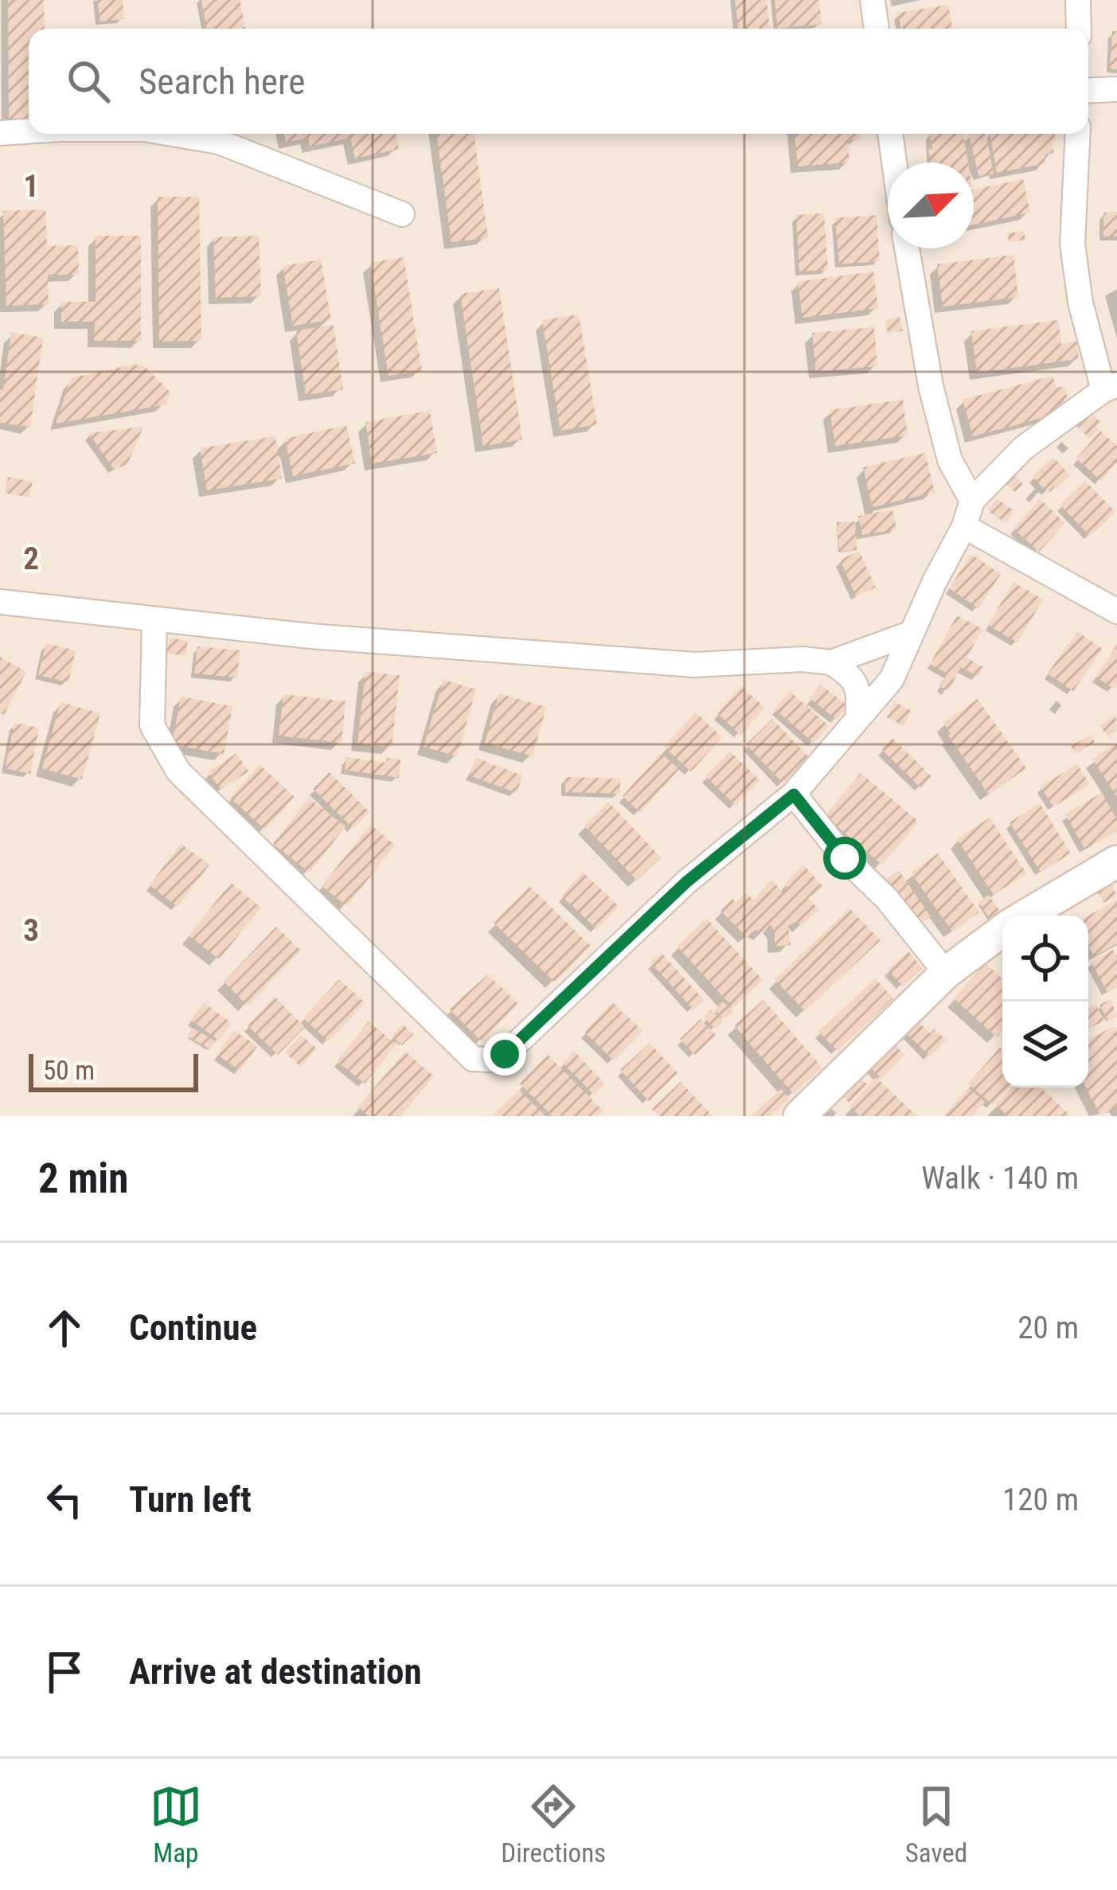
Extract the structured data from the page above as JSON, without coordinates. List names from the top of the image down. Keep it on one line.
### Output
{"scale_bar":"50 m","north":"top right","page":{"search":"Search here","scale":"50 m","heading":["2 min","Walk · 140 m"],"list":[["Continue","20 m"],["Turn left","120 m"],"Arrive at destination"],"nav":["Map","Directions","Saved"]},"grid":{"rows":["1","2","3"]}}
